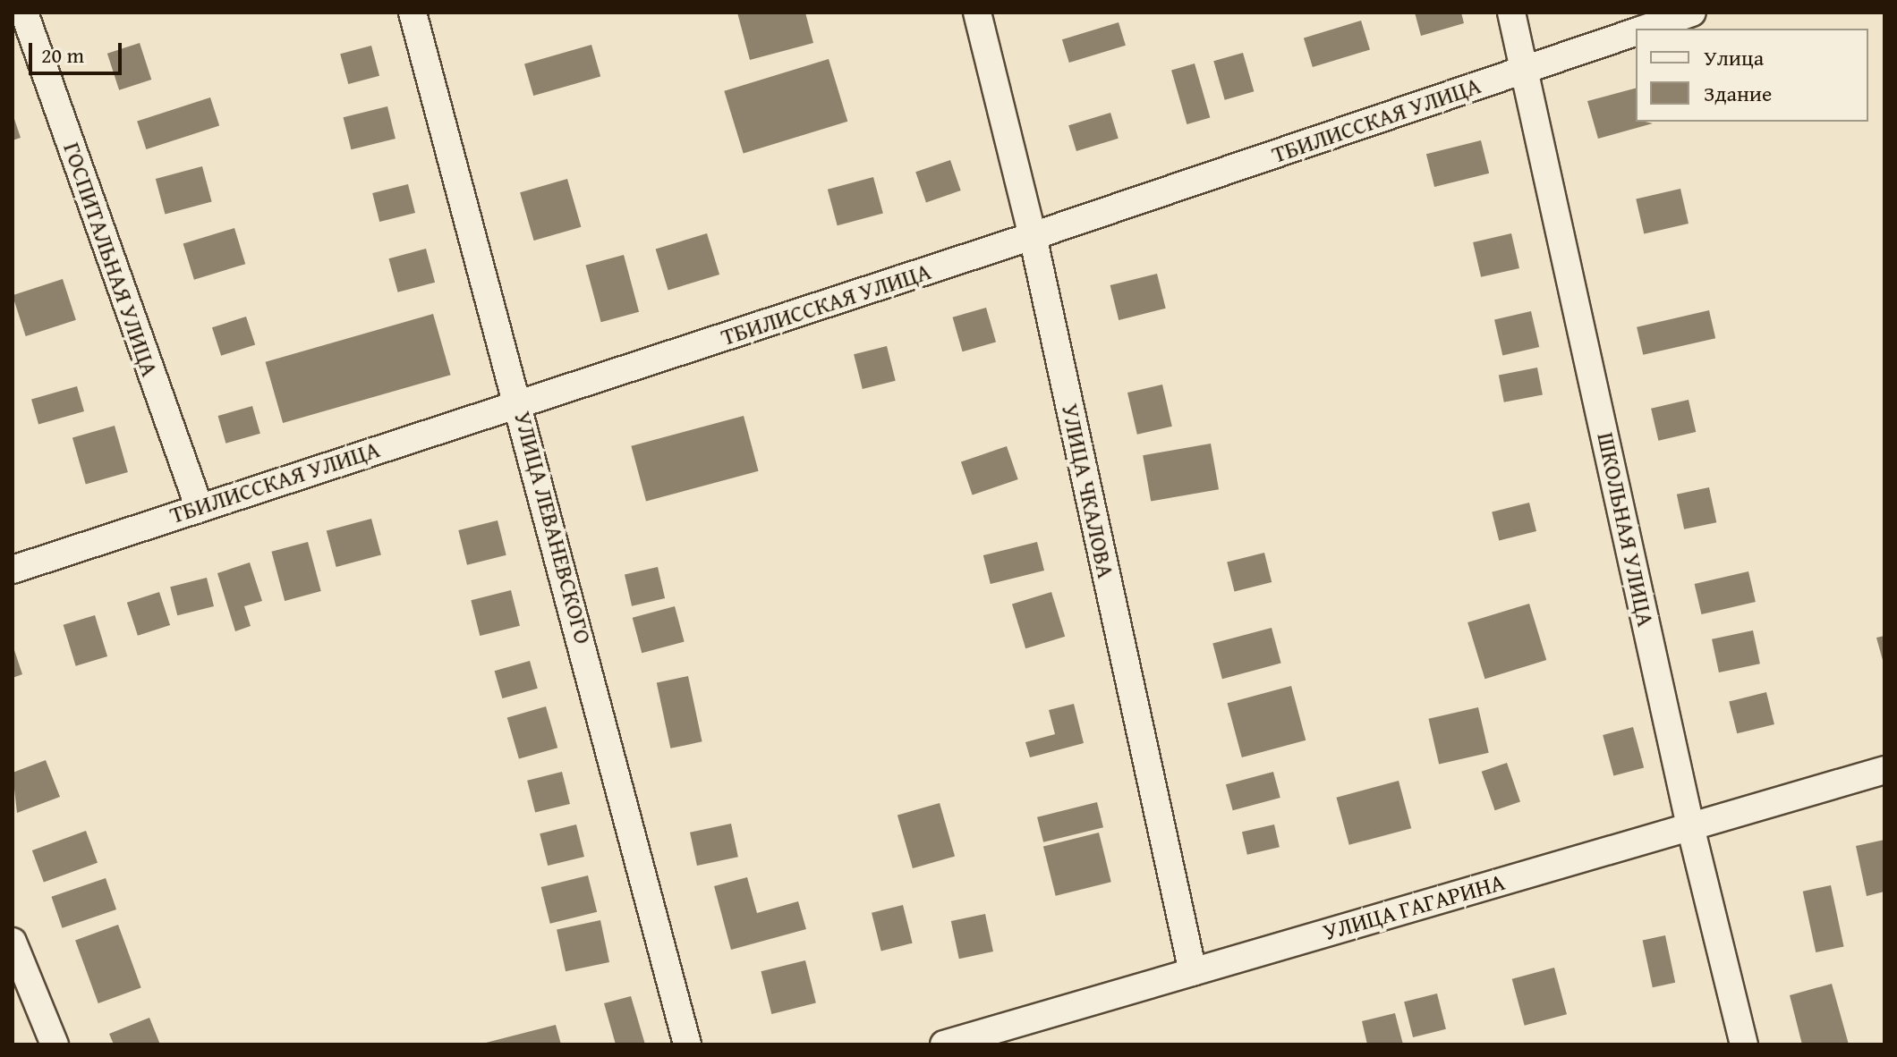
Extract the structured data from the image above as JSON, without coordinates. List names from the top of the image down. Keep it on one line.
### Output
{"streets":{"street":["ТБИЛИССКАЯ УЛИЦА","ГОСПИТАЛЬНАЯ УЛИЦА","УЛИЦА ЧКАЛОВА","УЛИЦА ЛЕВАНЕВСКОГО","ШКОЛЬНАЯ УЛИЦА","УЛИЦА ГАГАРИНА"]},"crossings":[["ТБИЛИССКАЯ УЛИЦА","ГОСПИТАЛЬНАЯ УЛИЦА"],["ТБИЛИССКАЯ УЛИЦА","УЛИЦА ЧКАЛОВА"],["ТБИЛИССКАЯ УЛИЦА","УЛИЦА ЛЕВАНЕВСКОГО"],["ТБИЛИССКАЯ УЛИЦА","ШКОЛЬНАЯ УЛИЦА"],["УЛИЦА ЧКАЛОВА","УЛИЦА ГАГАРИНА"],["ШКОЛЬНАЯ УЛИЦА","УЛИЦА ГАГАРИНА"]],"legend":["Улица","Здание"],"scale_bar":"20 m"}
